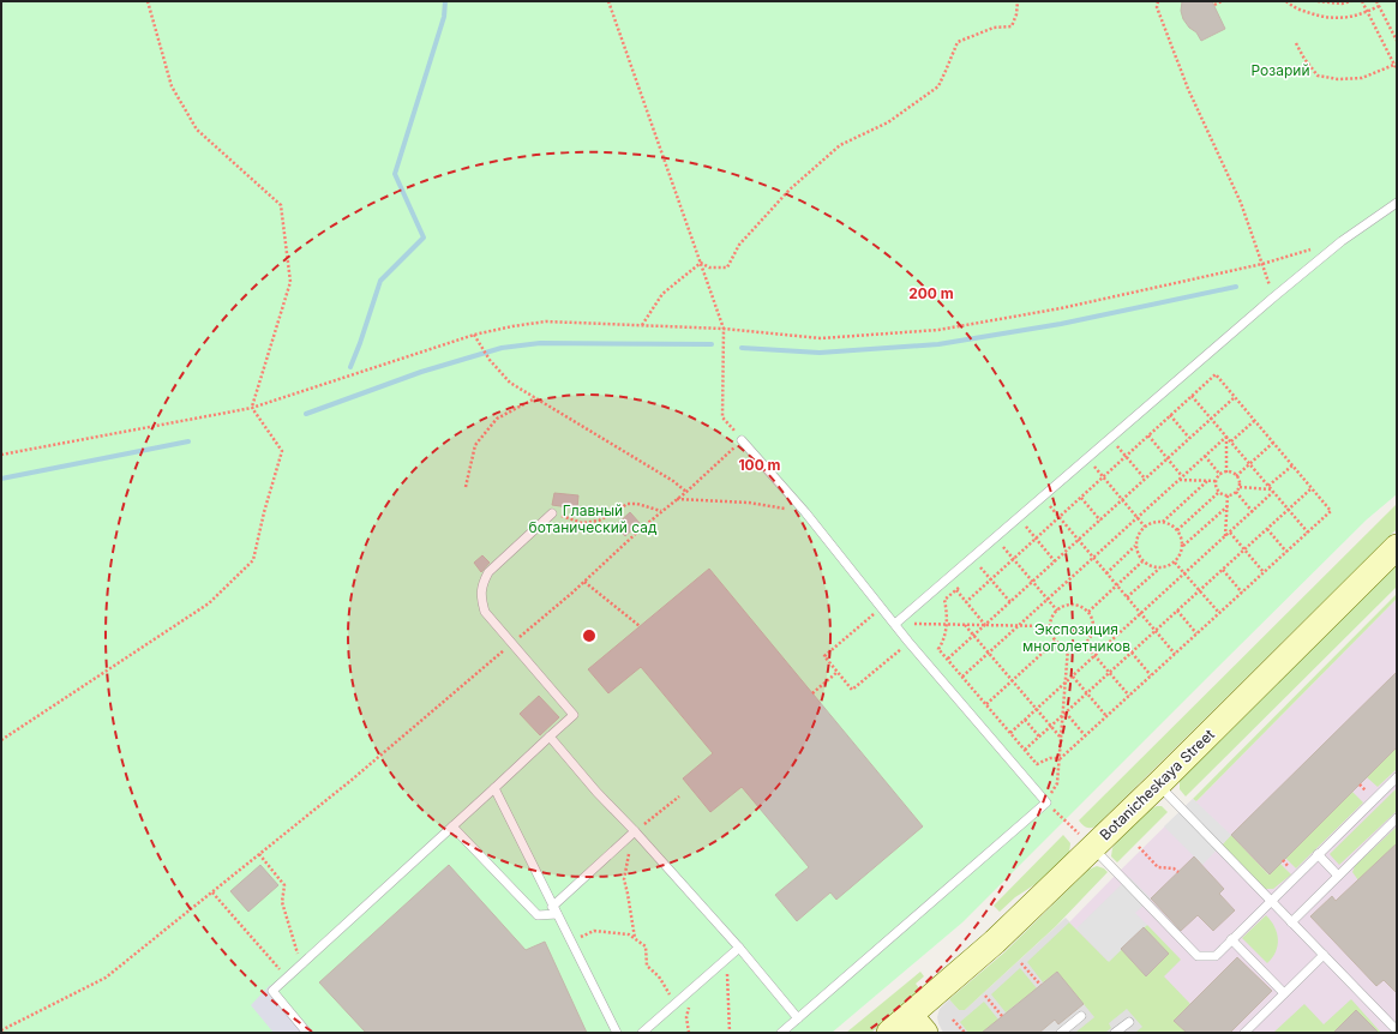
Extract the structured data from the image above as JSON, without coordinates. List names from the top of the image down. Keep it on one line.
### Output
{"streets":{"main road":["Botanicheskaya Street"]},"parks":["Розарий","Главный ботанический сад","Экспозиция многолетников"],"rings":["200 m","100 m"]}
